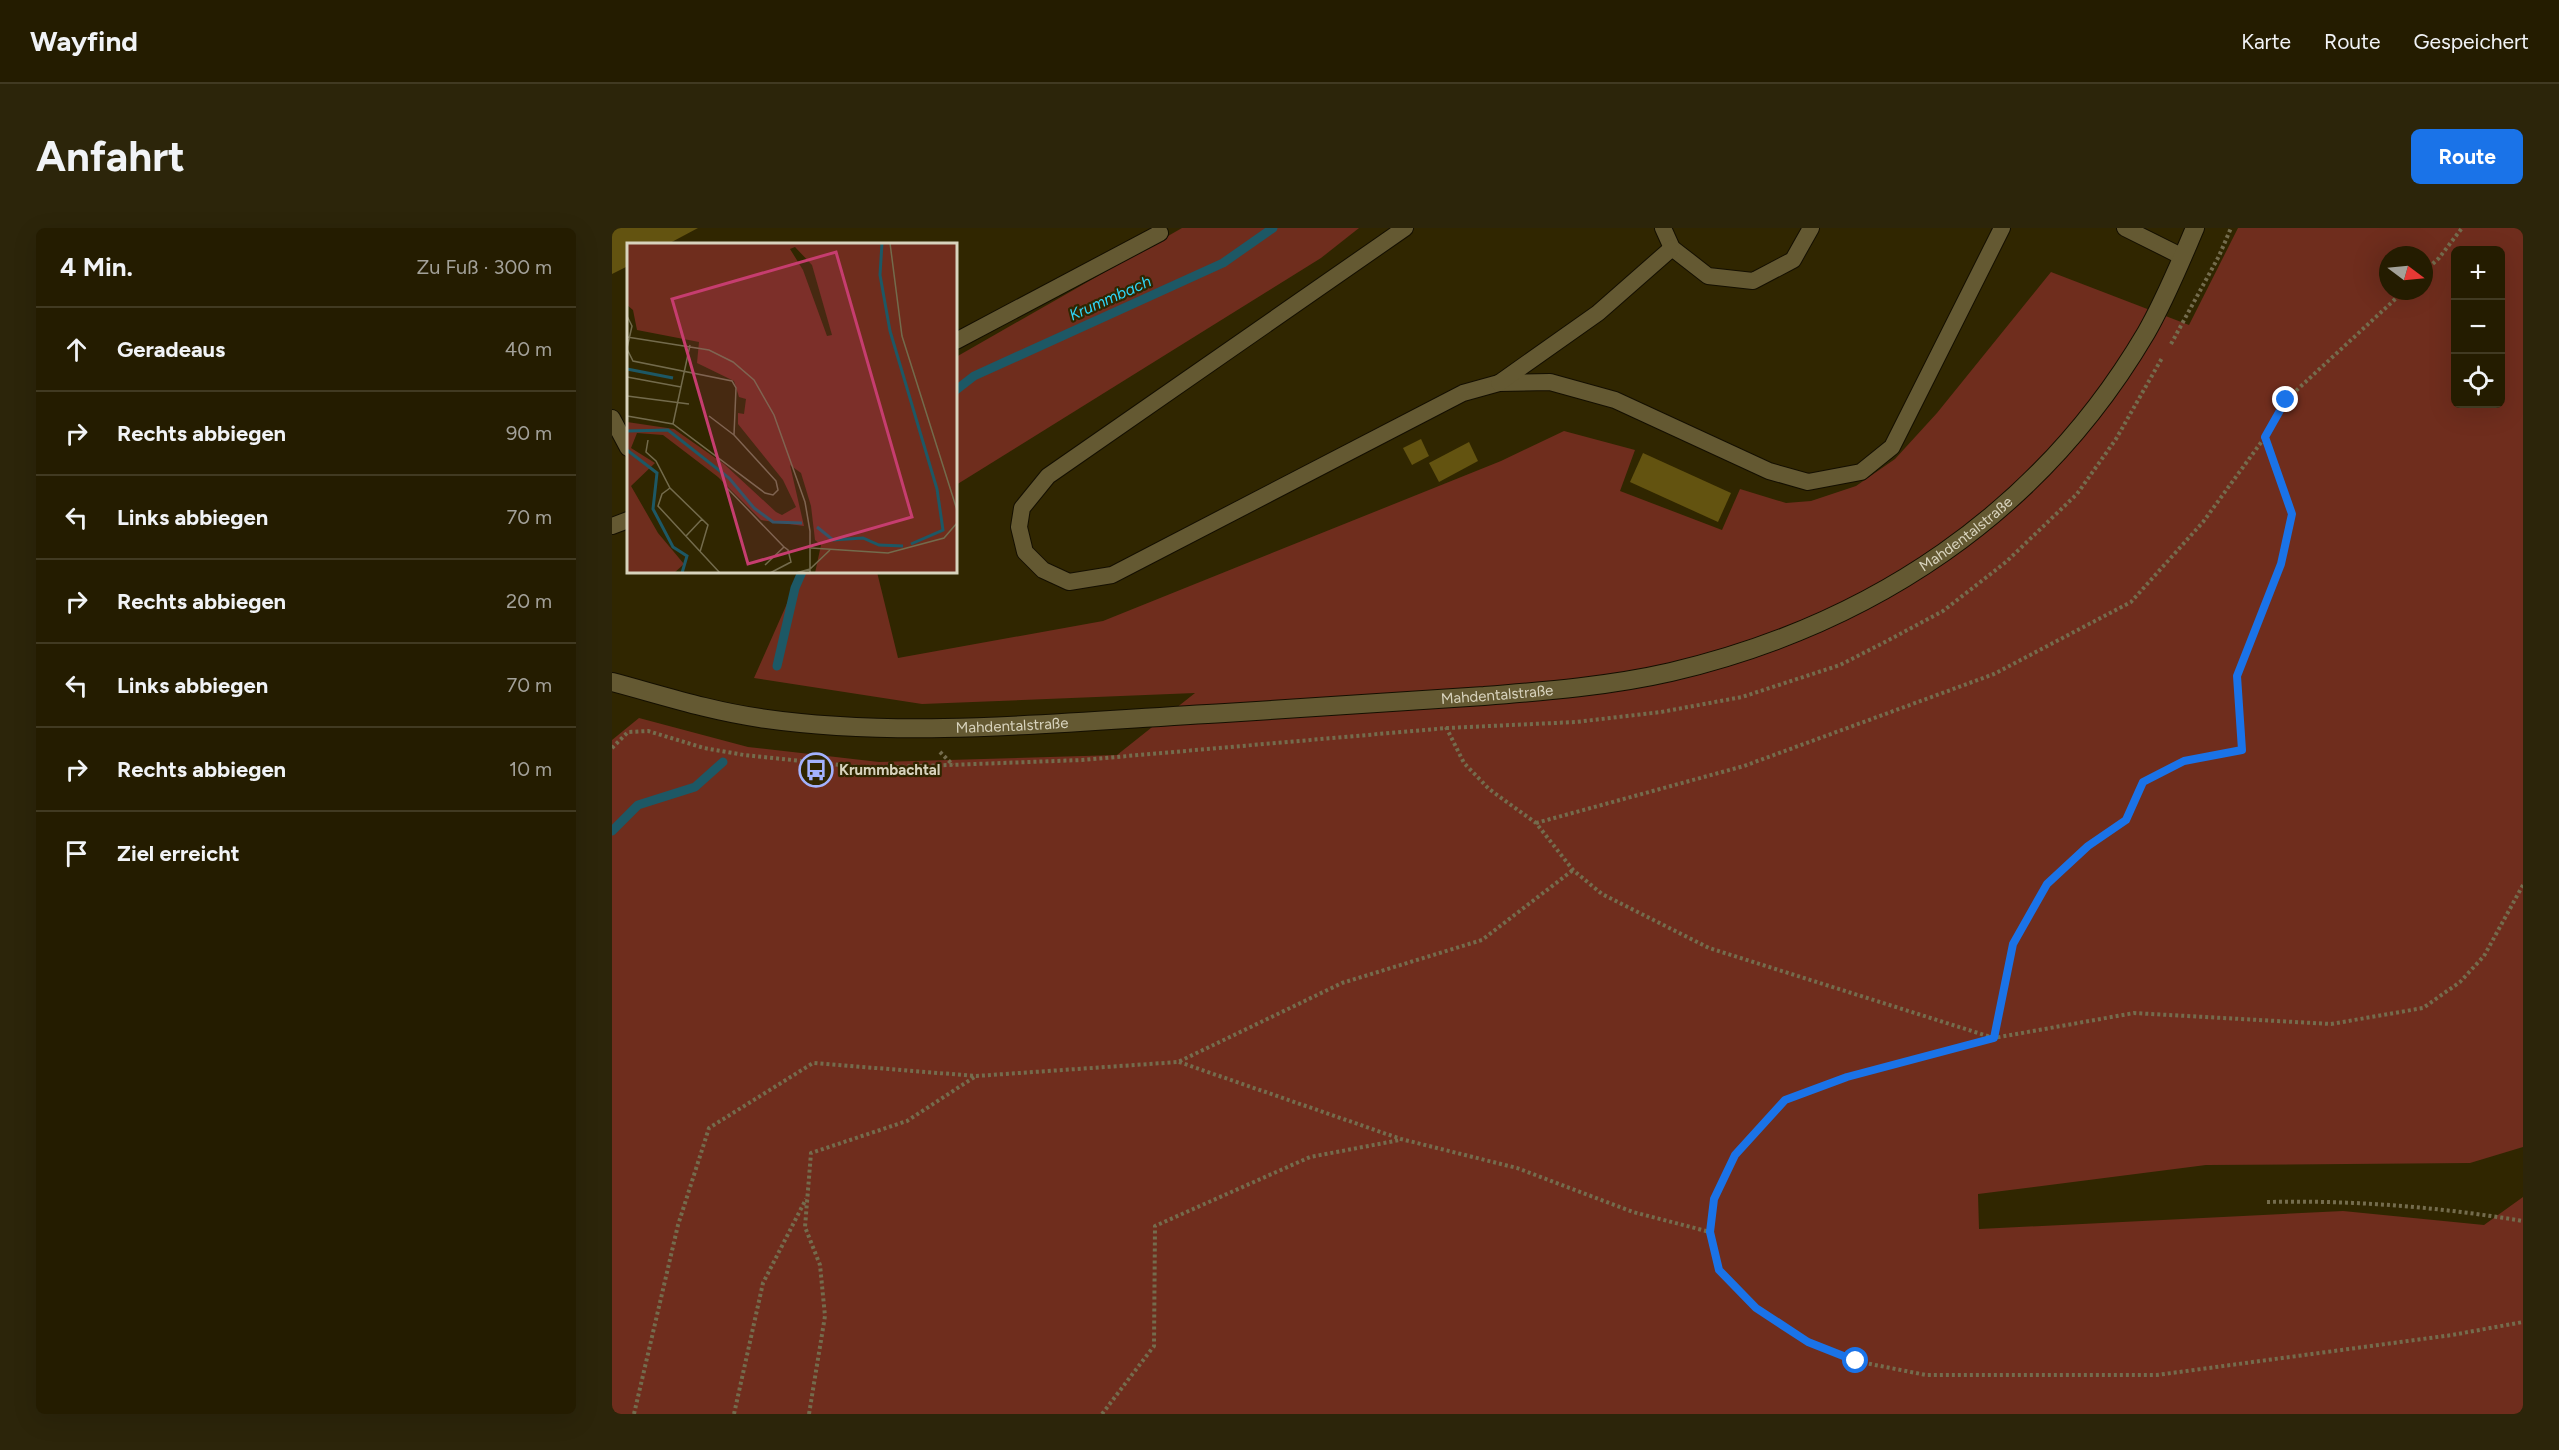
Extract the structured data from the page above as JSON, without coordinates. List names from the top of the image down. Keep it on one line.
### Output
{"streets":{"main road":["Mahdentalstraße"]},"water":["Krummbach"],"places":{"bus stop":["Krummbachtal"]},"north":"right","page":{"header":"Wayfind","nav":["Karte","Route","Gespeichert"],"buttons":"Route","title":"Anfahrt","heading":["4 Min.","Zu Fuß · 300 m"],"map_buttons":["+","−"],"list":[["Geradeaus","40 m"],["Rechts abbiegen","90 m"],["Links abbiegen","70 m"],["Rechts abbiegen","20 m"],["Links abbiegen","70 m"],["Rechts abbiegen","10 m"],"Ziel erreicht"]}}
